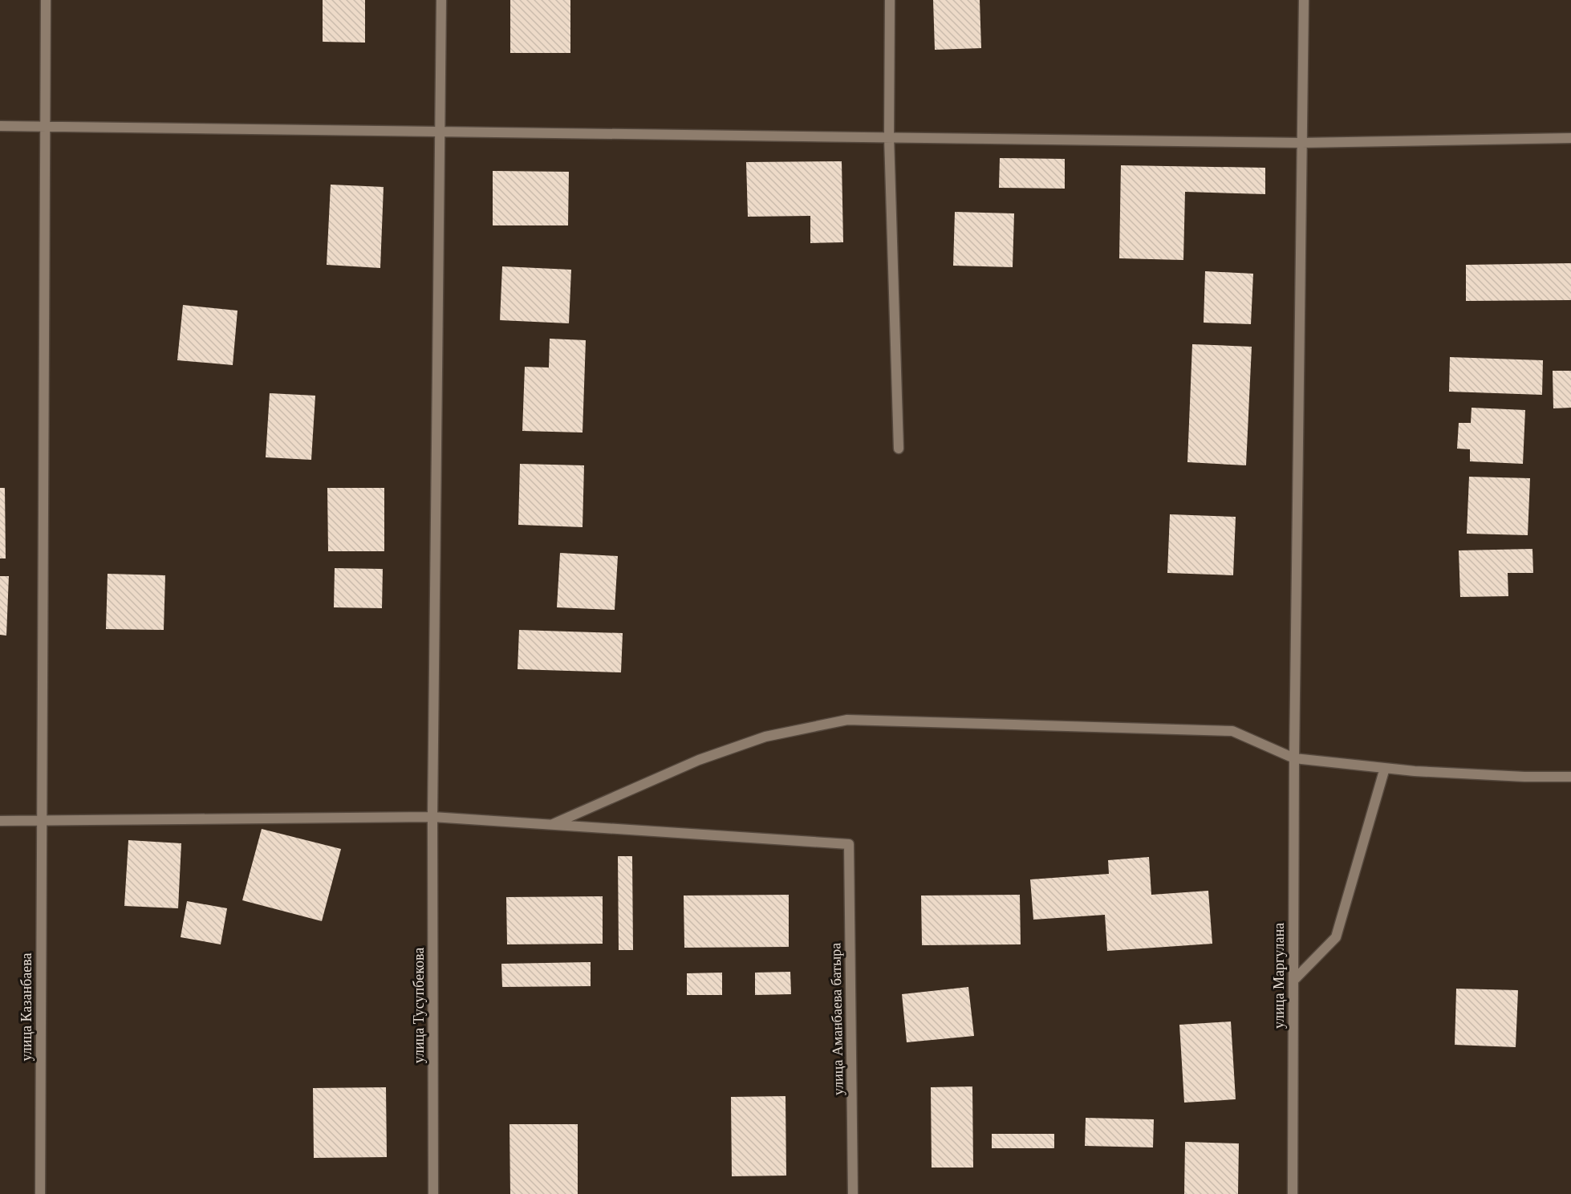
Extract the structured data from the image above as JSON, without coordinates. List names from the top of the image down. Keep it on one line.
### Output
{"streets":{"street":["улица Маргулана","улица Тусупбекова","улица Казанбаева","улица Аманбаева батыра"]}}
